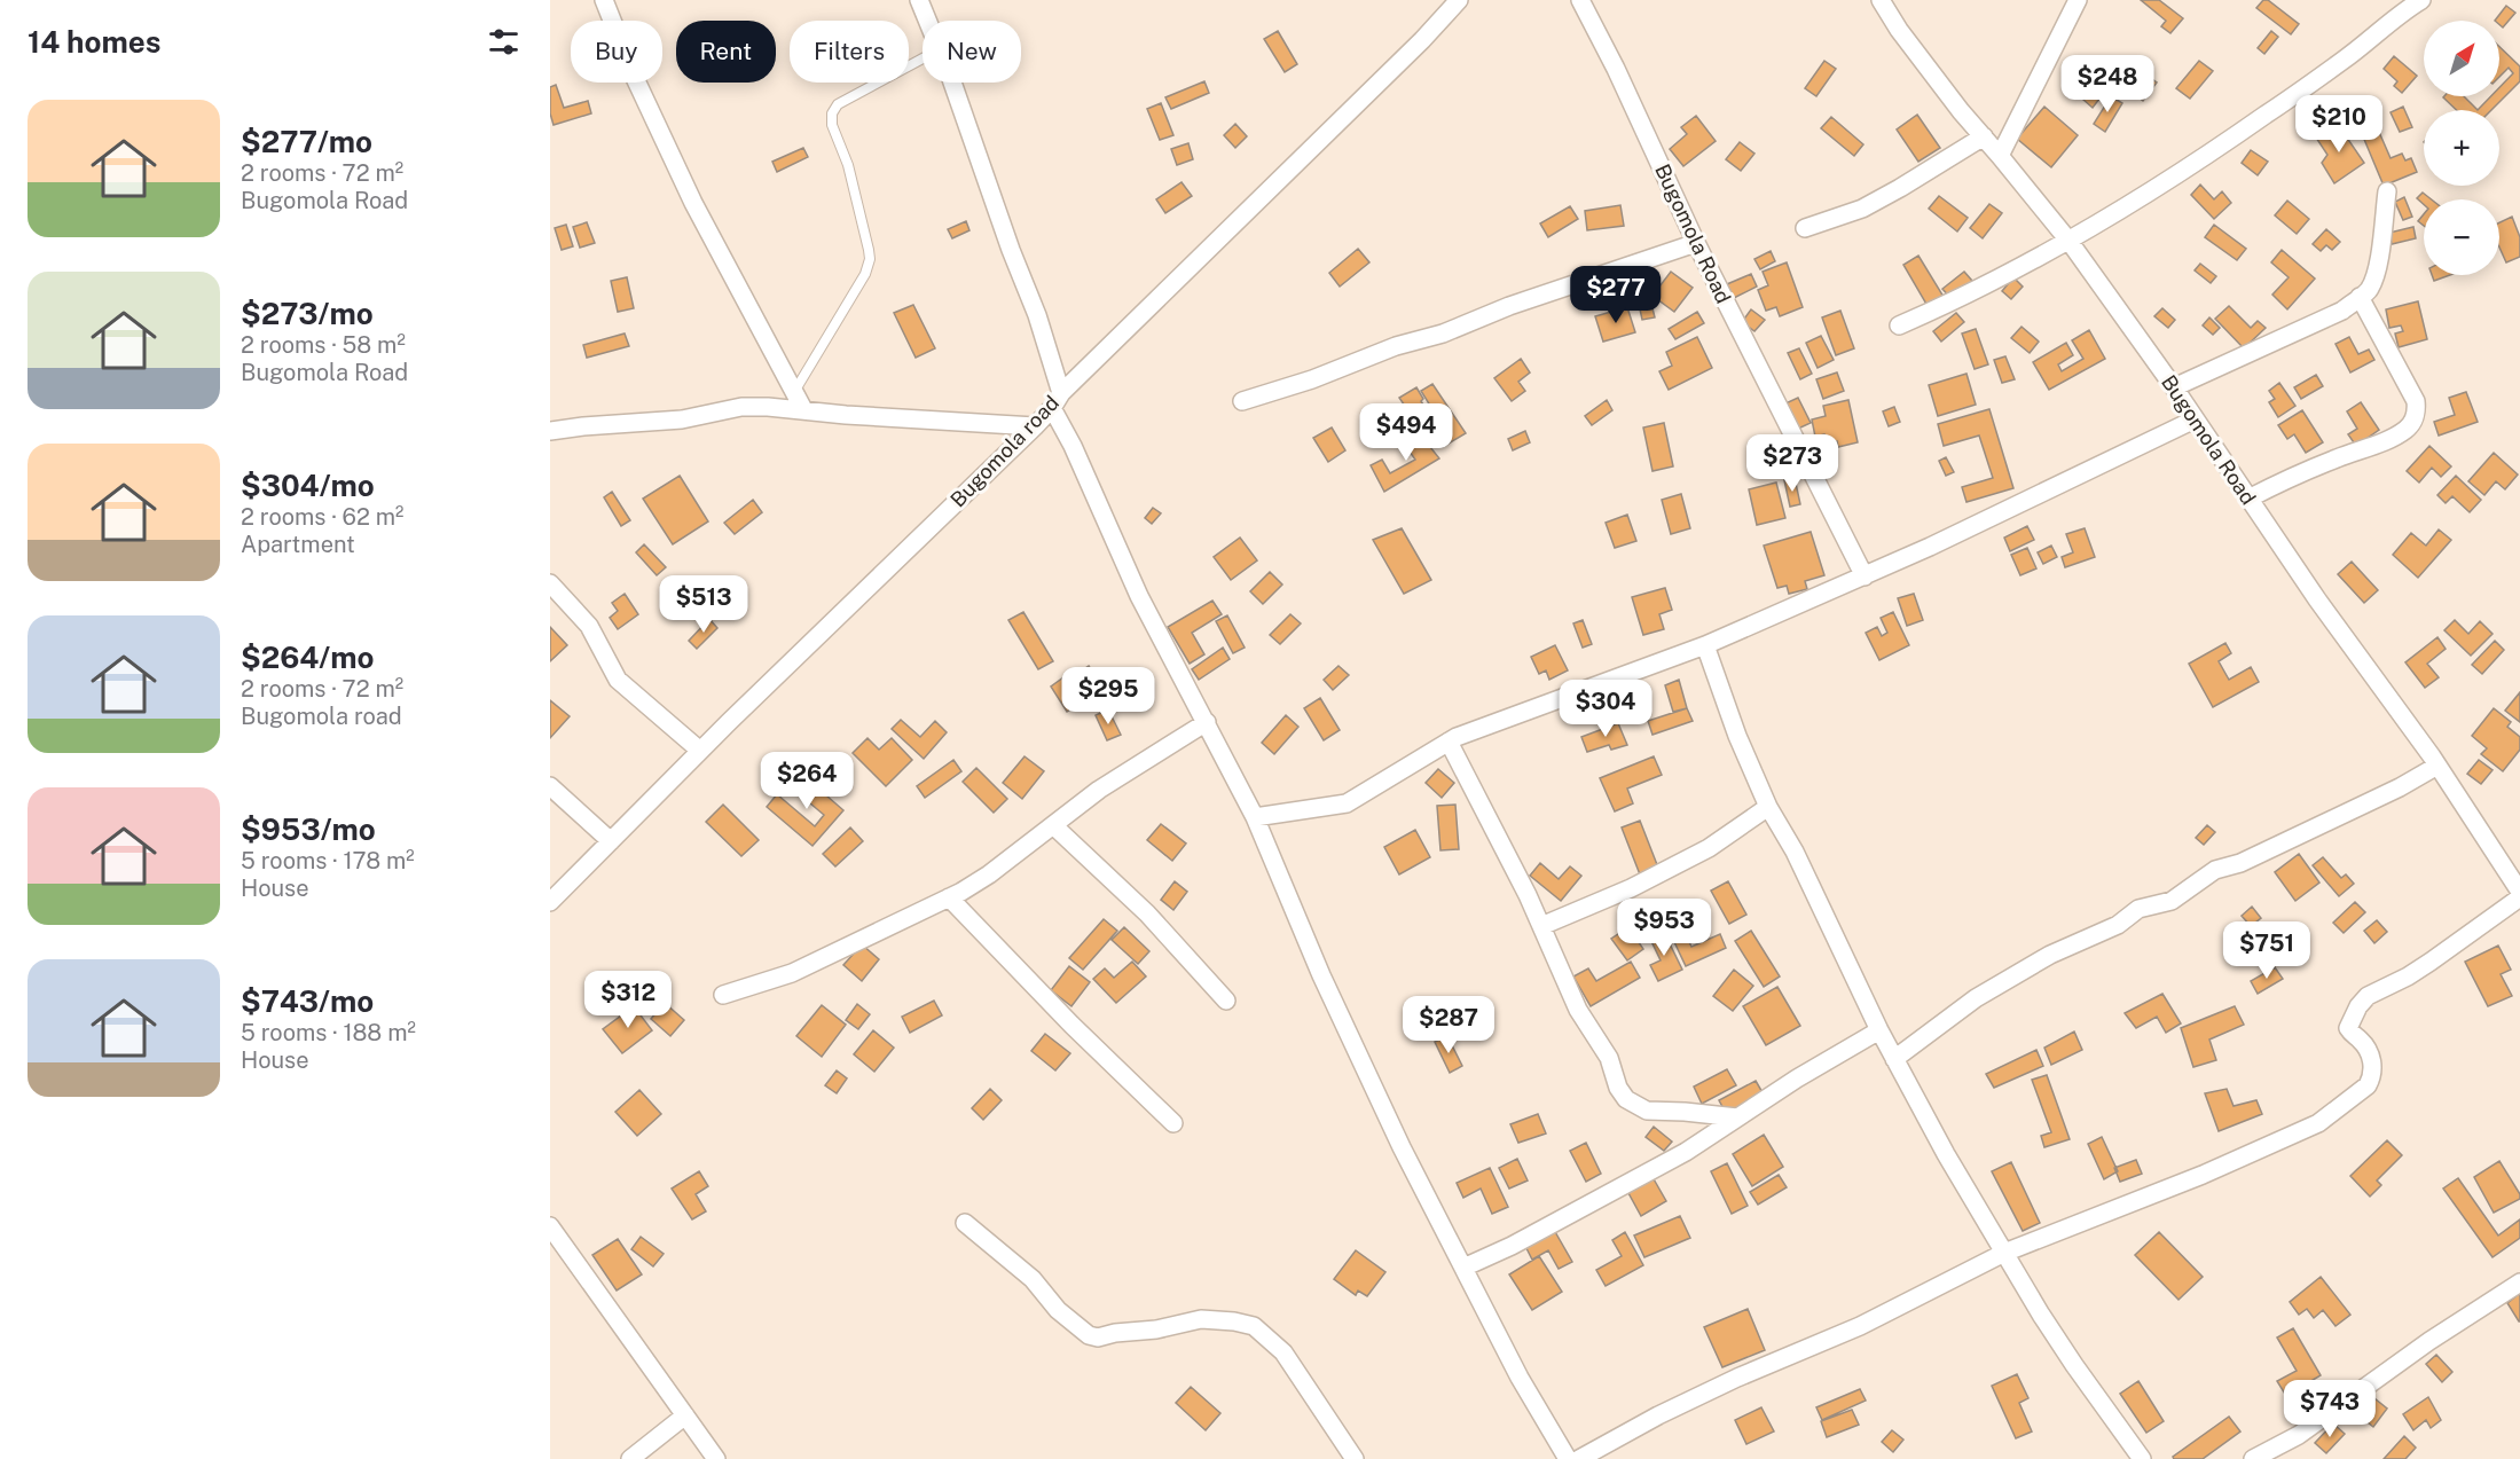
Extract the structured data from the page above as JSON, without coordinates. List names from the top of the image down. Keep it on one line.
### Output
{"streets":{"street":["Bugomola Road","Bugomola road"]},"north":"top right","page":{"heading":"14 homes","map_buttons":["+","−"],"chip":["Buy","Rent","Filters","New"],"price":["$248","$210","$277","$494","$273","$513","$295","$304","$264","$953","$751","$312","$287","$743"],"list":[{"name":"$277/mo","note":"2 rooms · 72 m² · Bugomola Road"},{"name":"$273/mo","note":"2 rooms · 58 m² · Bugomola Road"},{"name":"$304/mo","note":"2 rooms · 62 m² · Apartment"},{"name":"$264/mo","note":"2 rooms · 72 m² · Bugomola road"},{"name":"$953/mo","note":"5 rooms · 178 m² · House"},{"name":"$743/mo","note":"5 rooms · 188 m² · House"}]}}
